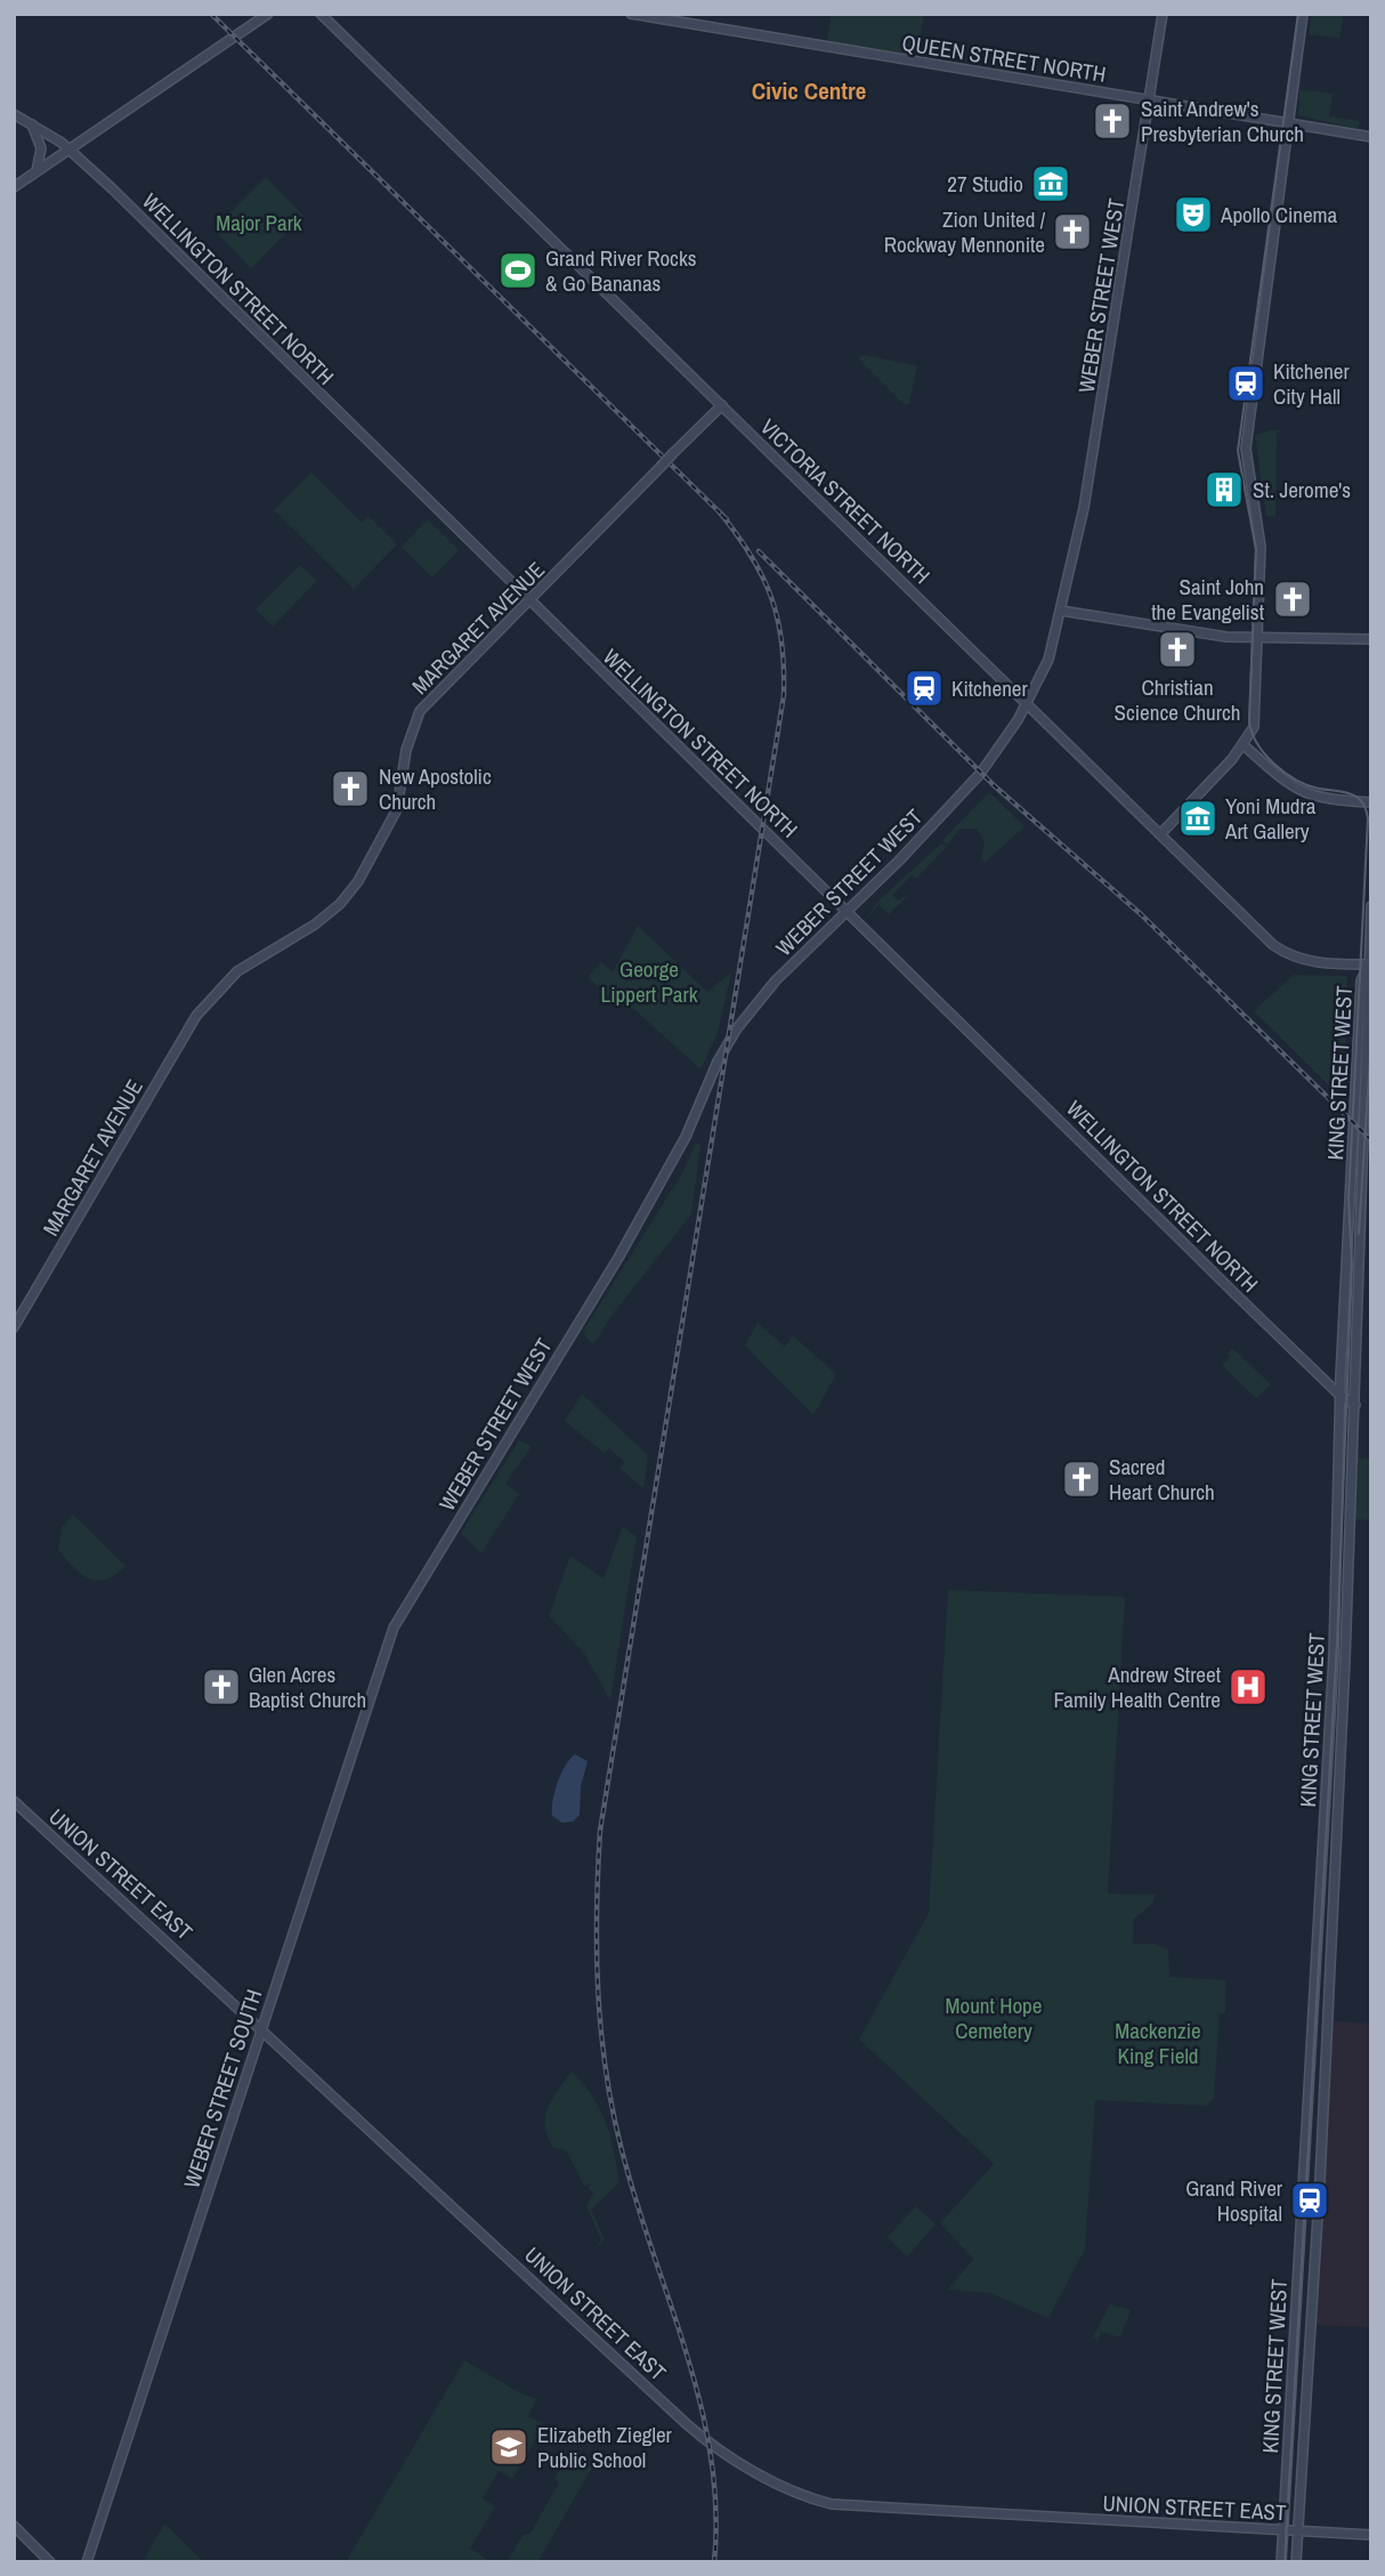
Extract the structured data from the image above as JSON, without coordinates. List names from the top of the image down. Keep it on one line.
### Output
{"streets":{"main road":["QUEEN STREET NORTH","WELLINGTON STREET NORTH","WEBER STREET WEST","VICTORIA STREET NORTH","MARGARET AVENUE","KING STREET WEST","UNION STREET EAST","WEBER STREET SOUTH"]},"crossings":[["QUEEN STREET NORTH","WEBER STREET WEST"],["WELLINGTON STREET NORTH","WEBER STREET WEST"],["WELLINGTON STREET NORTH","MARGARET AVENUE"],["WELLINGTON STREET NORTH","KING STREET WEST"],["WEBER STREET WEST","VICTORIA STREET NORTH"],["WEBER STREET WEST","WEBER STREET SOUTH"],["VICTORIA STREET NORTH","MARGARET AVENUE"],["VICTORIA STREET NORTH","KING STREET WEST"],["KING STREET WEST","UNION STREET EAST"],["UNION STREET EAST","WEBER STREET SOUTH"]],"districts":["Civic Centre"],"parks":["Major Park","George Lippert Park","Mount Hope Cemetery","Mackenzie King Field"],"places":{"church":["Saint Andrew's Presbyterian Church","Zion United / Rockway Mennonite","Saint John the Evangelist","Christian Science Church","New Apostolic Church","Sacred Heart Church","Glen Acres Baptist Church"],"museum":["27 Studio","Yoni Mudra Art Gallery"],"theatre":["Apollo Cinema"],"sports":["Grand River Rocks & Go Bananas"],"station":["Kitchener City Hall","Kitchener","Grand River Hospital"],"building":["St. Jerome's"],"hospital":["Andrew Street Family Health Centre"],"school or university":["Elizabeth Ziegler Public School"]}}
